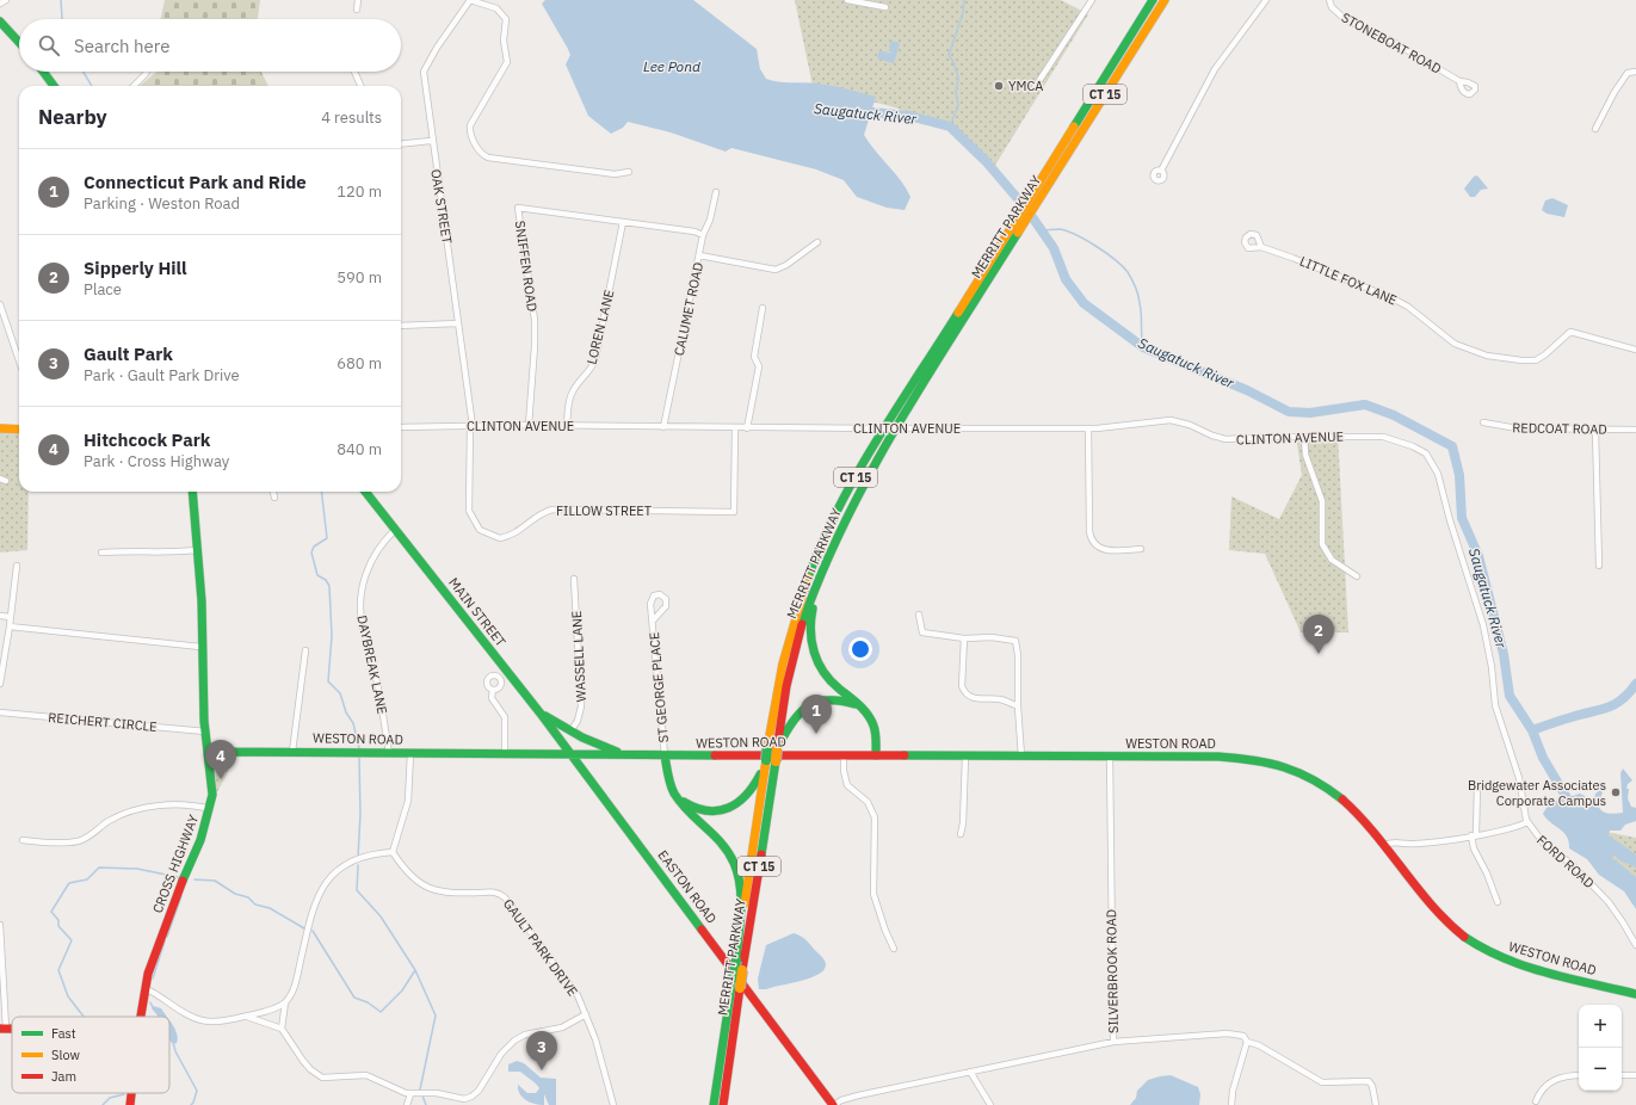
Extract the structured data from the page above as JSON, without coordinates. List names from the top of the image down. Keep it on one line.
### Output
{"streets":{"main road":["CT 15","MERRITT PARKWAY","MAIN STREET","WESTON ROAD","CROSS HIGHWAY","EASTON ROAD"],"street":["STONEBOAT ROAD","OAK STREET","SNIFFEN ROAD","LITTLE FOX LANE","CALUMET ROAD","LOREN LANE","CLINTON AVENUE","REDCOAT ROAD","FILLOW STREET","WASSELL LANE","DAYBREAK LANE","ST GEORGE PLACE","REICHERT CIRCLE","FORD ROAD","GAULT PARK DRIVE","SILVERBROOK ROAD"]},"crossings":[["OAK STREET","CLINTON AVENUE"],["OAK STREET","FILLOW STREET"],["SNIFFEN ROAD","CALUMET ROAD"],["SNIFFEN ROAD","LOREN LANE"],["SNIFFEN ROAD","CLINTON AVENUE"],["CALUMET ROAD","CLINTON AVENUE"],["LOREN LANE","CLINTON AVENUE"],["CLINTON AVENUE","FILLOW STREET"],["CLINTON AVENUE","FORD ROAD"],["MAIN STREET","DAYBREAK LANE"],["MAIN STREET","WESTON ROAD"],["MAIN STREET","EASTON ROAD"],["WASSELL LANE","WESTON ROAD"],["DAYBREAK LANE","WESTON ROAD"],["ST GEORGE PLACE","WESTON ROAD"],["REICHERT CIRCLE","CROSS HIGHWAY"],["WESTON ROAD","CROSS HIGHWAY"],["WESTON ROAD","EASTON ROAD"],["WESTON ROAD","SILVERBROOK ROAD"],["EASTON ROAD","SILVERBROOK ROAD"]],"water":["Lee Pond","Saugatuck River"],"places":["YMCA","Bridgewater Associates Corporate Campus"],"legend":["Fast","Slow","Jam"],"page":{"search":"Search here","heading":["Nearby","4 results"],"list":[{"mark":"1","name":"Connecticut Park and Ride","note":"Parking · Weston Road","value":"120 m"},{"mark":"2","name":"Sipperly Hill","note":"Place","value":"590 m"},{"mark":"3","name":"Gault Park","note":"Park · Gault Park Drive","value":"680 m"},{"mark":"4","name":"Hitchcock Park","note":"Park · Cross Highway","value":"840 m"}],"pins":["2","1","4","3"],"map_buttons":["+","−"]}}
